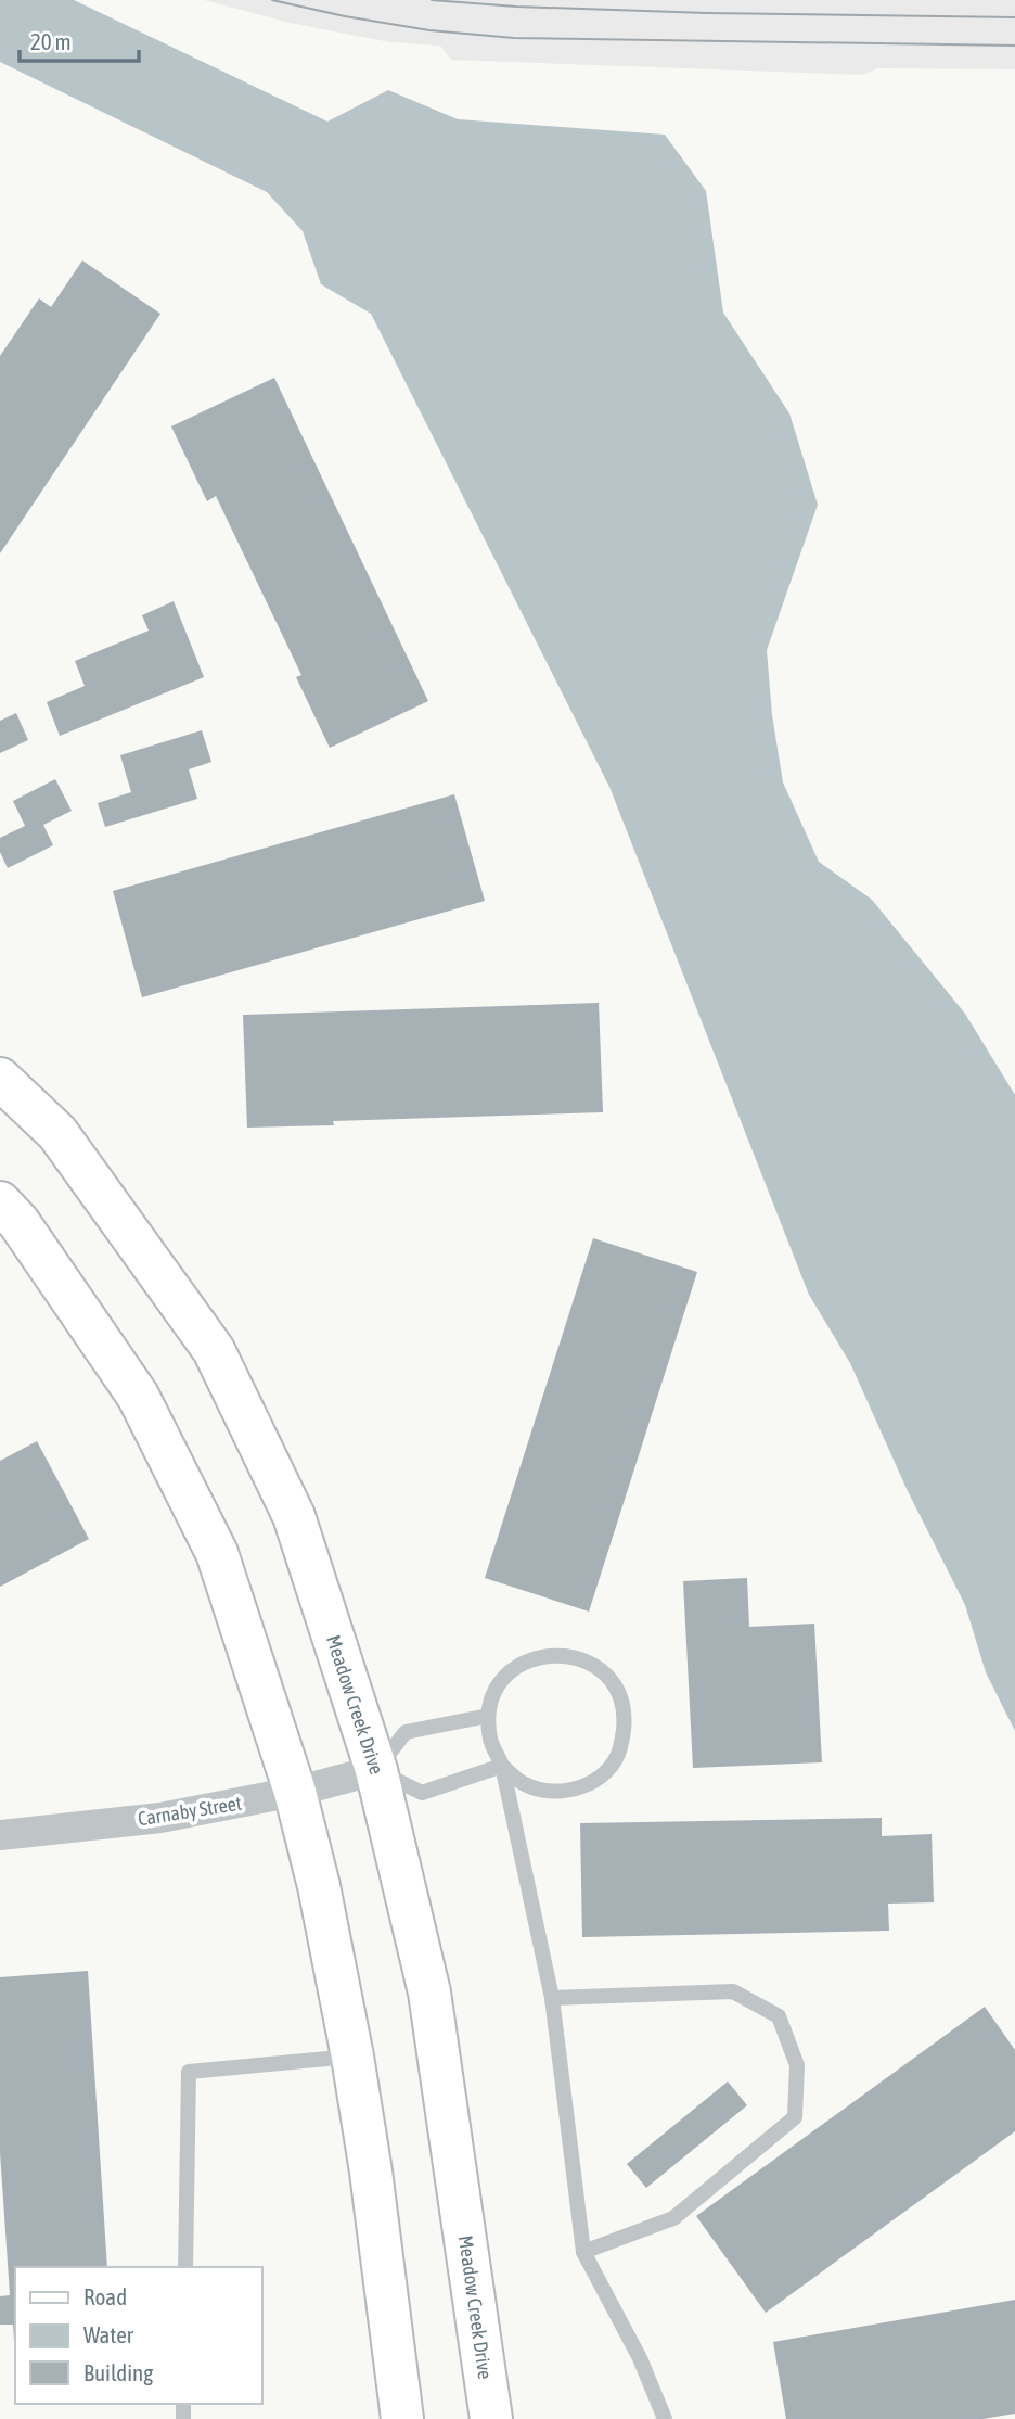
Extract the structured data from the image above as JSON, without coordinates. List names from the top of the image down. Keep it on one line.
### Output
{"streets":{"street":["Meadow Creek Drive","Carnaby Street"]},"crossings":[["Meadow Creek Drive","Carnaby Street"]],"legend":["Road","Water","Building"],"scale_bar":"20 m"}
